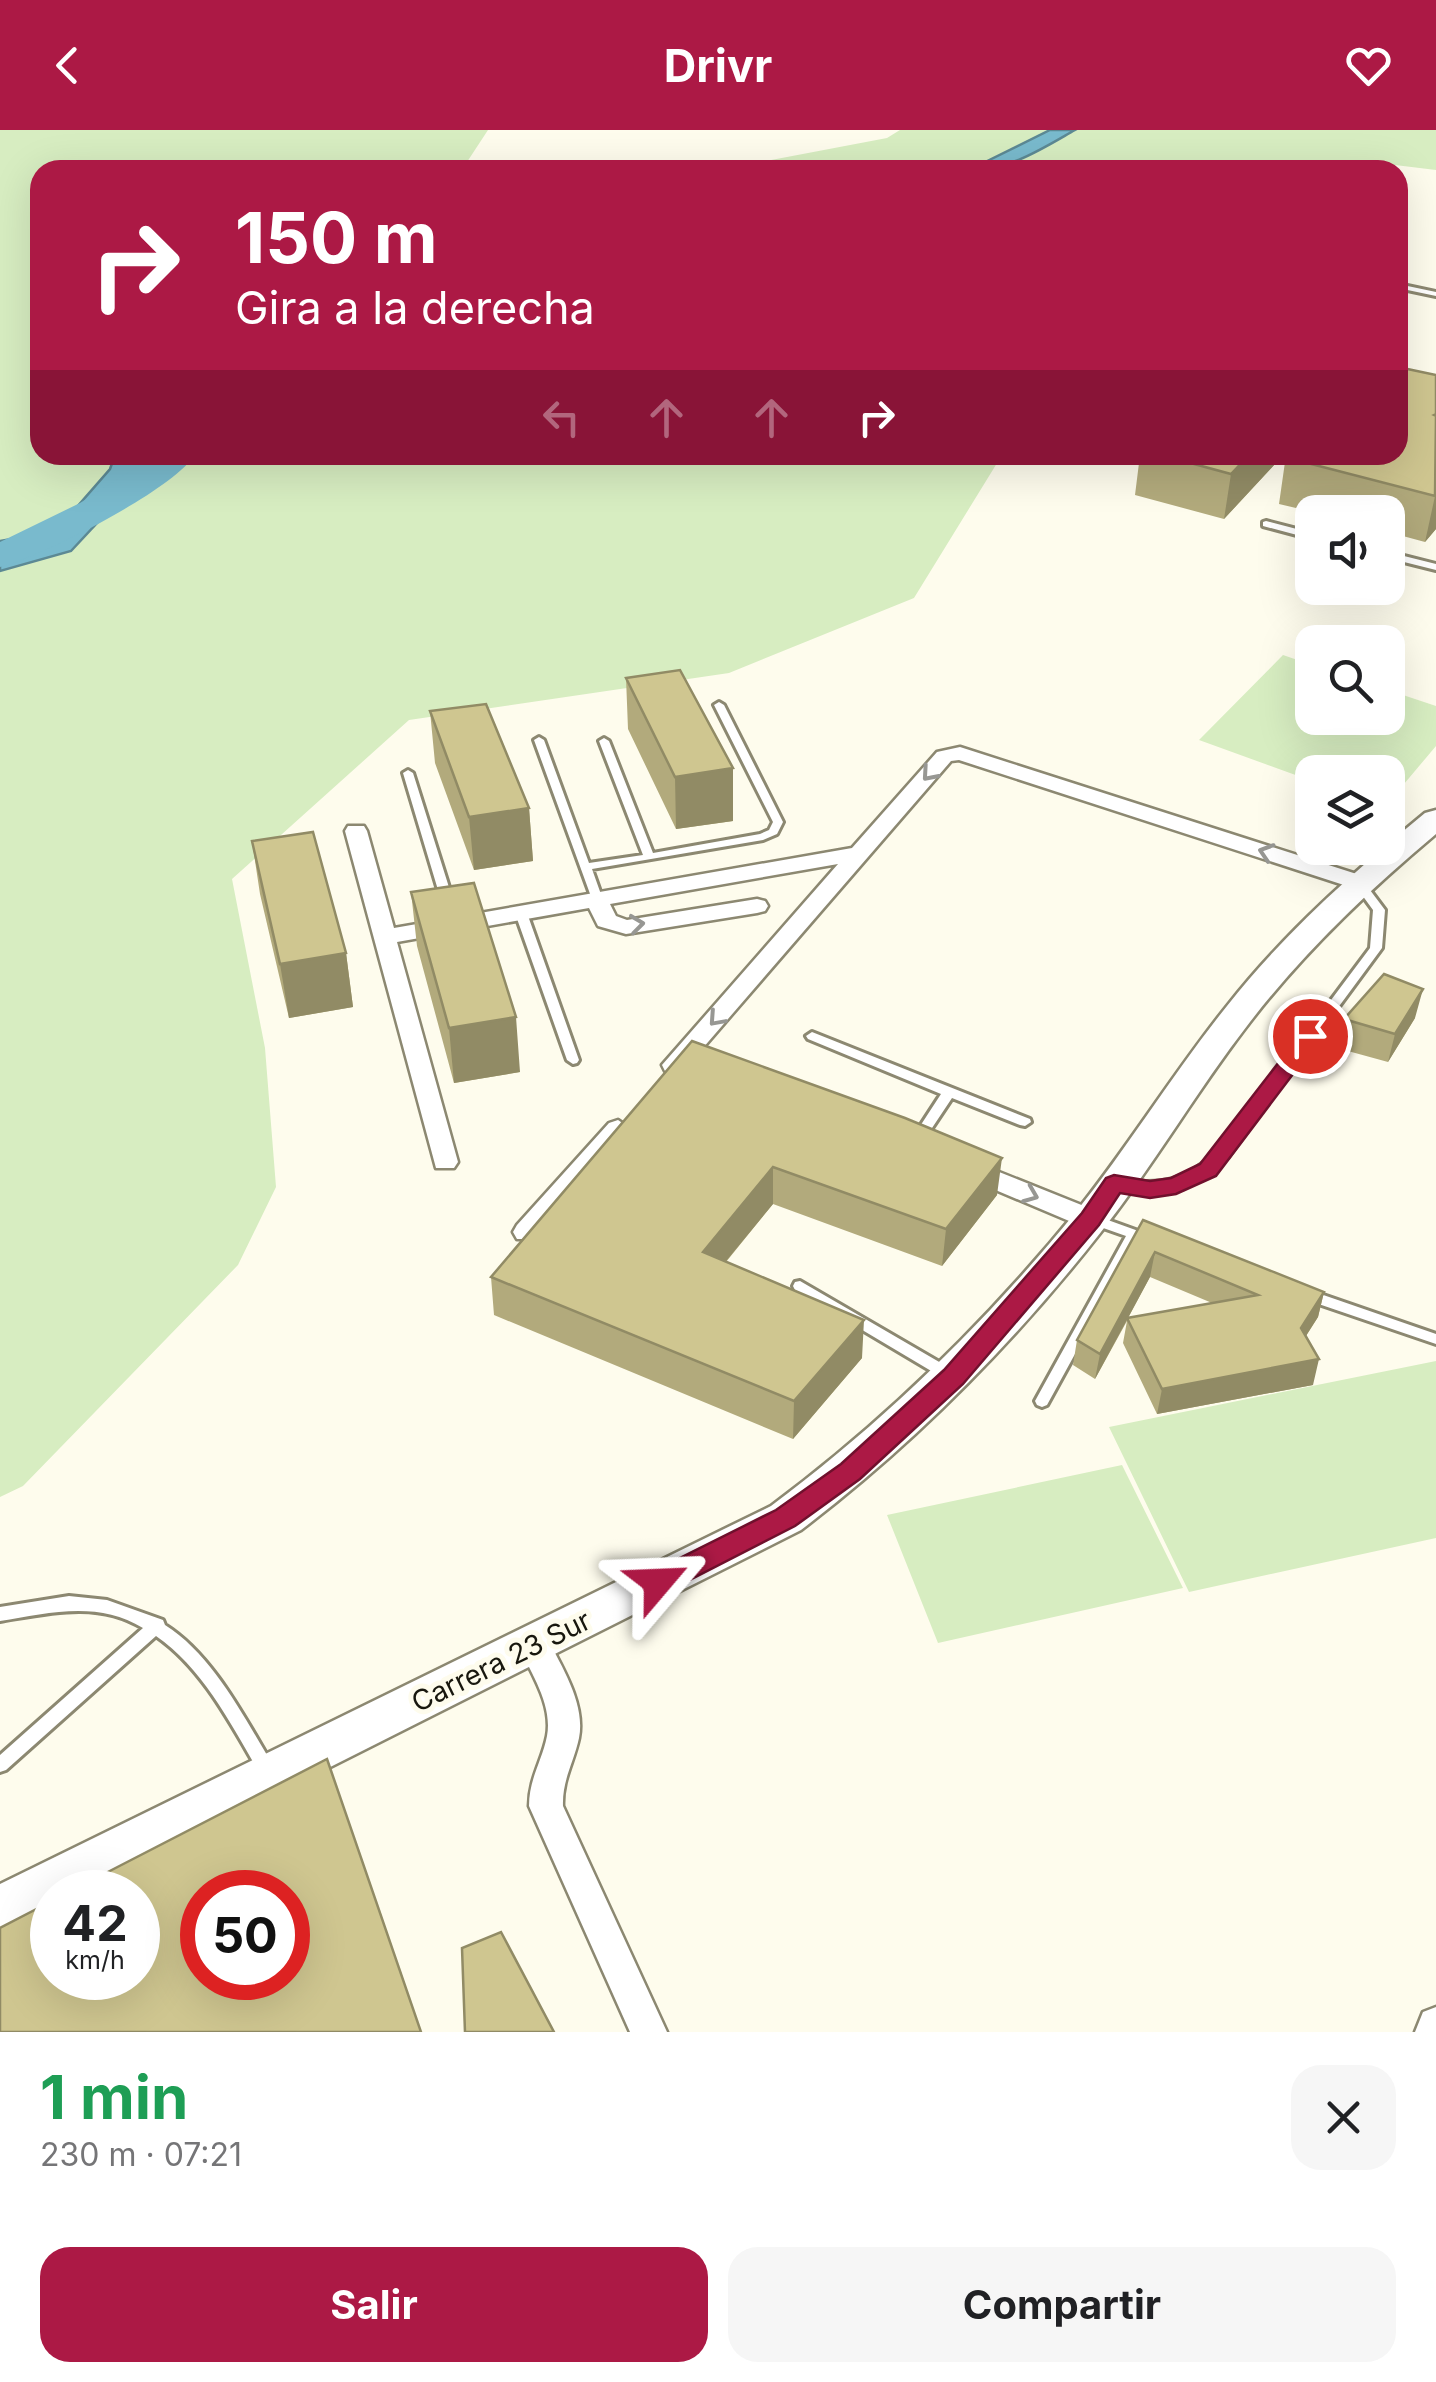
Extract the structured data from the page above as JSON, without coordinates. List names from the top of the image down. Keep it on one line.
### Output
{"streets":{"main road":["Carrera 23 Sur"]},"page":{"header":"Drivr","turn":["150 m","Gira a la derecha"],"speed":"42 km/h","limit":"50","heading":["1 min","230 m · 07:21"],"buttons":["Salir","Compartir"]}}
